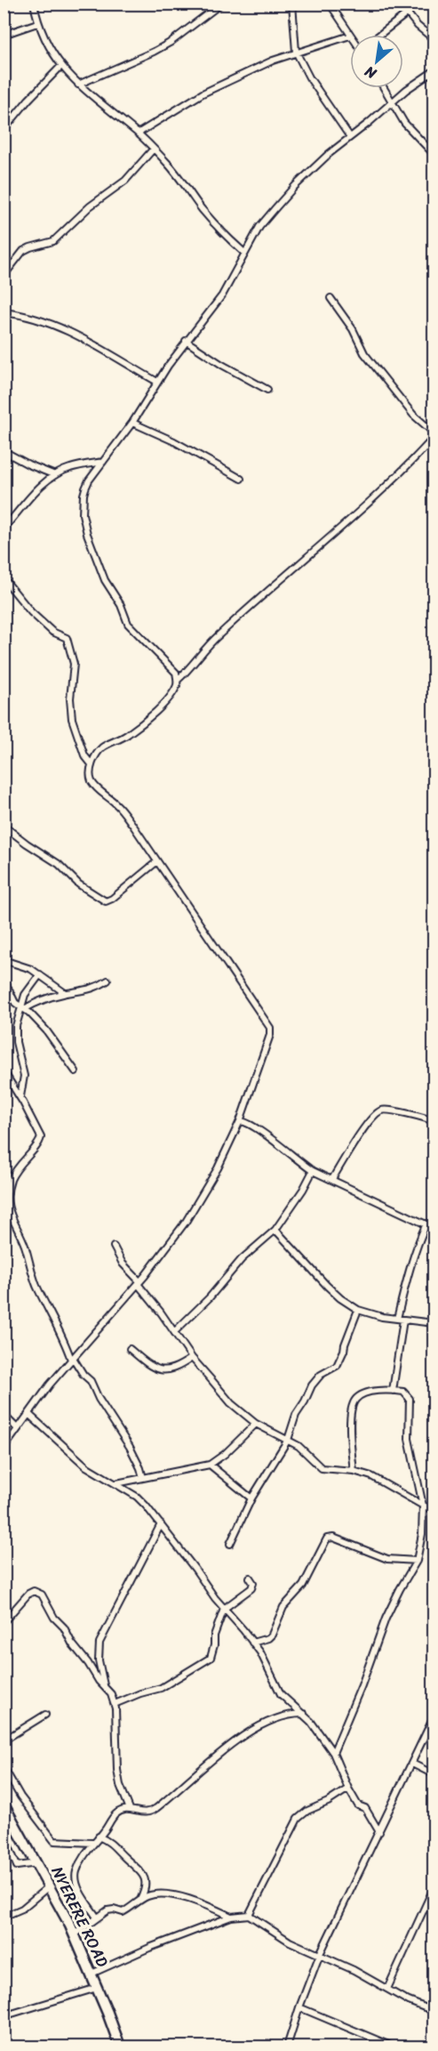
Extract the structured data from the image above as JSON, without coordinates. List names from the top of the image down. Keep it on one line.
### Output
{"streets":{"main road":["NYERERE ROAD"]},"north":"bottom left"}
